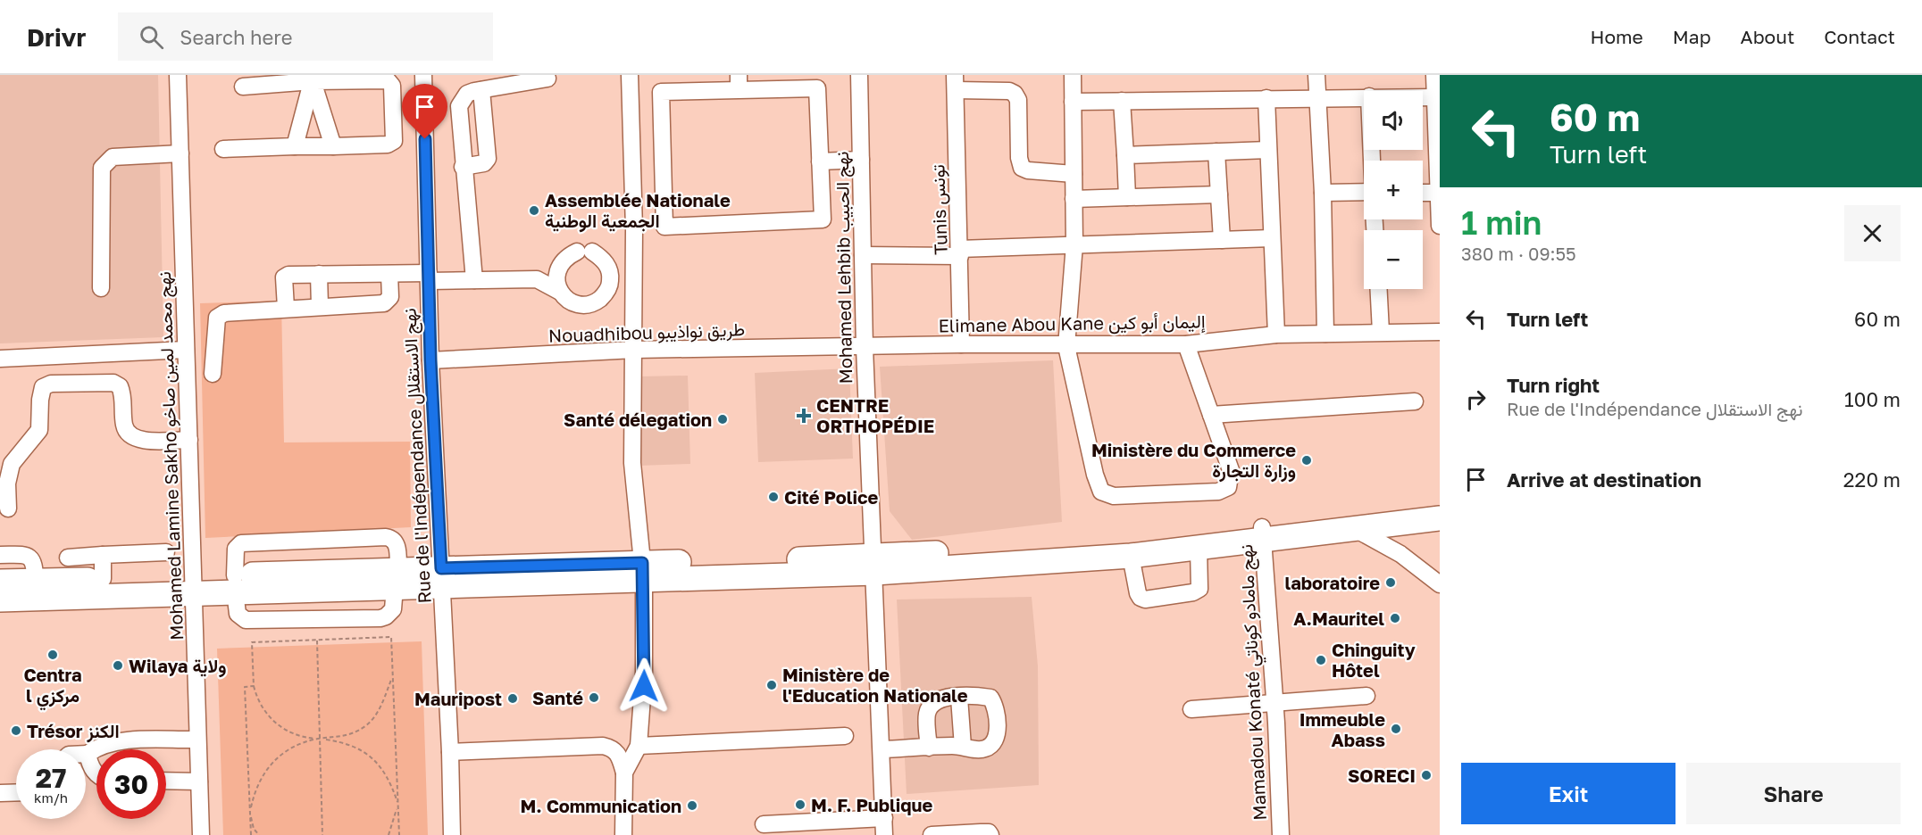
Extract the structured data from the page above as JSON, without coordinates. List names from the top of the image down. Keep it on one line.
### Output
{"streets":{"street":["Tunis تونس","Mohamed Lehbib نهج الحبيب","Elimane Abou Kane إليمان أبو كين","Nouadhibou طريق نواذيبو","Mohamed Lamine Sakho نهج محمد لمين صاخو","Rue de l'Indépendance نهج الاستقلال","Mamadou Konaté نهج مامادو كوناتي"]},"crossings":[["Tunis تونس","Elimane Abou Kane إليمان أبو كين"],["Mohamed Lehbib نهج الحبيب","Elimane Abou Kane إليمان أبو كين"],["Mohamed Lehbib نهج الحبيب","Nouadhibou طريق نواذيبو"],["Elimane Abou Kane إليمان أبو كين","Nouadhibou طريق نواذيبو"],["Nouadhibou طريق نواذيبو","Rue de l'Indépendance نهج الاستقلال"]],"places":{"other":["Assemblée Nationale الجمعية الوطنية","Santé délegation","Ministère du Commerce وزارة التجارة","Cité Police","laboratoire","A.Mauritel","Centra l مركزي","Chinguity Hôtel","Wilaya ولاية","Ministère de l'Education Nationale","Santé","Mauripost","Immeuble Abass","Trésor الكنز","SORECI","M. F. Publique","M. Communication"],"health":["CENTRE ORTHOPÉDIE"]},"page":{"header":"Drivr","search":"Search here","nav":["Home","Map","About","Contact"],"turn":["60 m","Turn left"],"map_buttons":["+","−"],"heading":["1 min","380 m · 09:55"],"list":[{"name":"Turn left","value":"60 m"},{"name":"Turn right","note":"Rue de l'Indépendance نهج الاستقلال","value":"100 m"},{"name":"Arrive at destination","value":"220 m"}],"speed":"27 km/h","limit":"30","buttons":["Exit","Share"]}}
